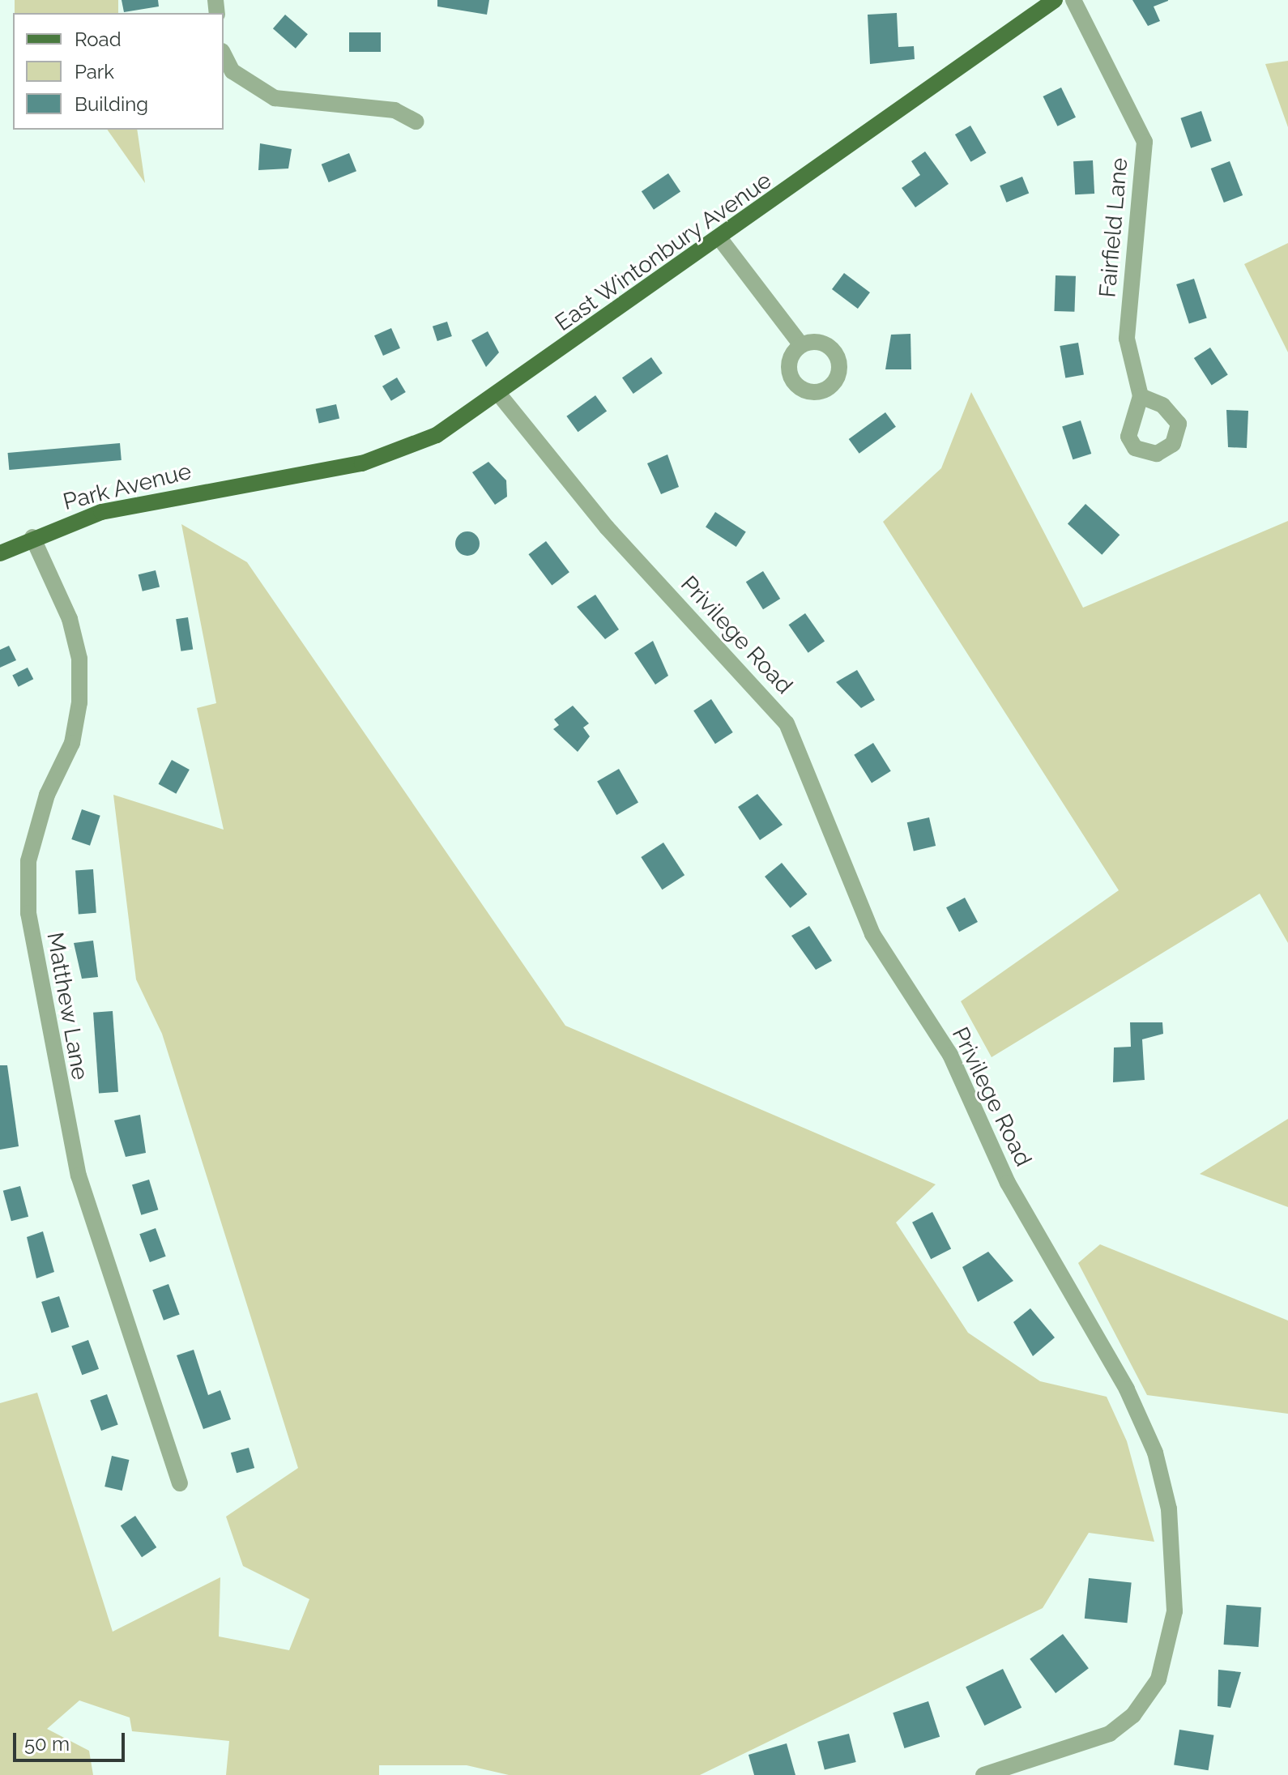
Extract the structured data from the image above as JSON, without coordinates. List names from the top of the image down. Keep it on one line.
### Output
{"streets":{"main road":["East Wintonbury Avenue","Park Avenue"],"street":["Fairfield Lane","Privilege Road","Matthew Lane"]},"crossings":[["East Wintonbury Avenue","Park Avenue"],["East Wintonbury Avenue","Privilege Road"],["Park Avenue","Matthew Lane"]],"legend":["Road","Park","Building"],"scale_bar":"50 m"}
